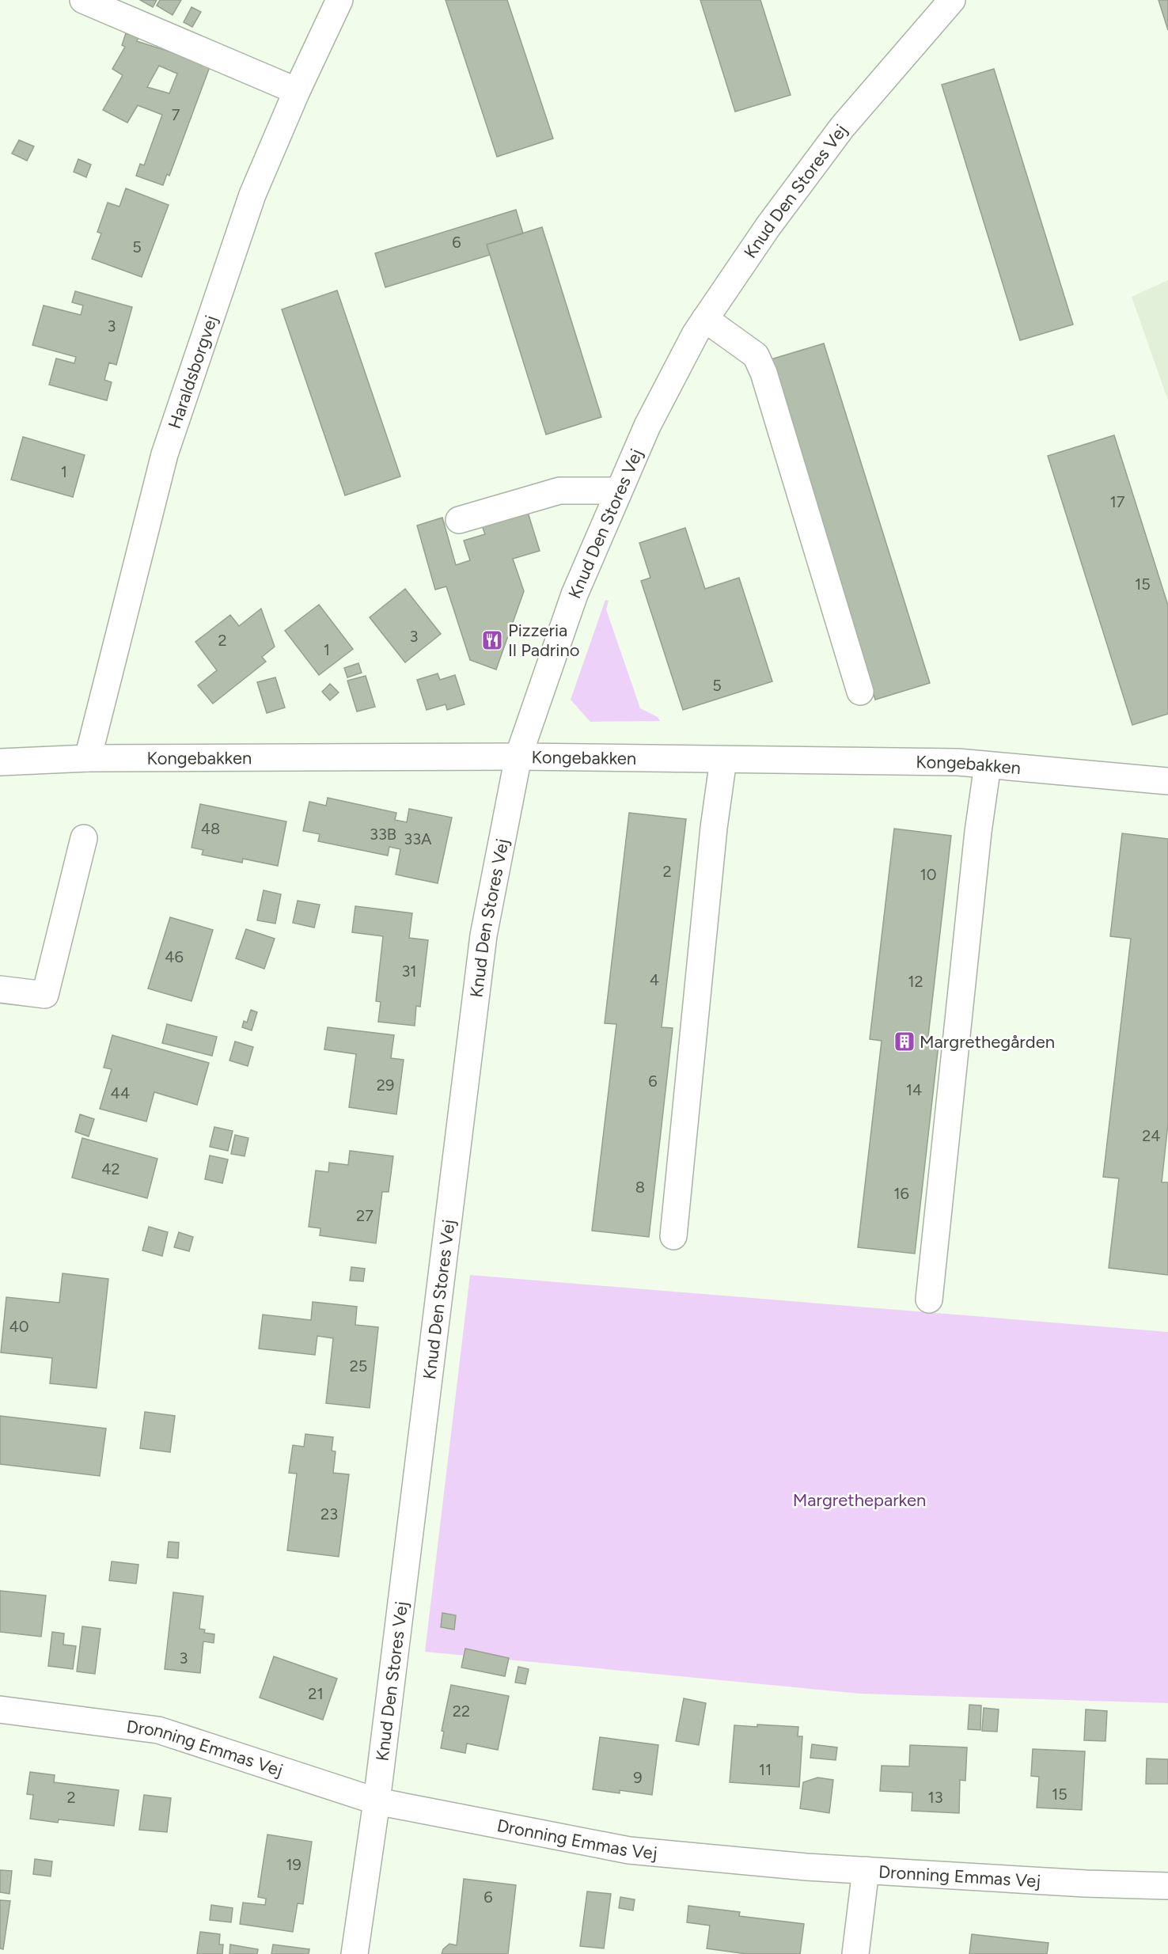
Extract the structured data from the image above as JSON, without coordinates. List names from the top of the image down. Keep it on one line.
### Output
{"streets":{"street":["Knud Den Stores Vej","Haraldsborgvej","Kongebakken","Dronning Emmas Vej"]},"crossings":[["Knud Den Stores Vej","Kongebakken"],["Knud Den Stores Vej","Dronning Emmas Vej"],["Haraldsborgvej","Kongebakken"]],"parks":["Margretheparken"],"places":{"restaurant":["Pizzeria Il Padrino"],"building":["Margrethegården"]},"house_numbers":["7","6","5","3","1","17","15","3","2","1","5","48","33B","33A","2","10","46","31","4","12","6","29","14","44","24","42","8","16","27","40","25","23","3","21","22","11","9","15","2","13","19","6"]}
